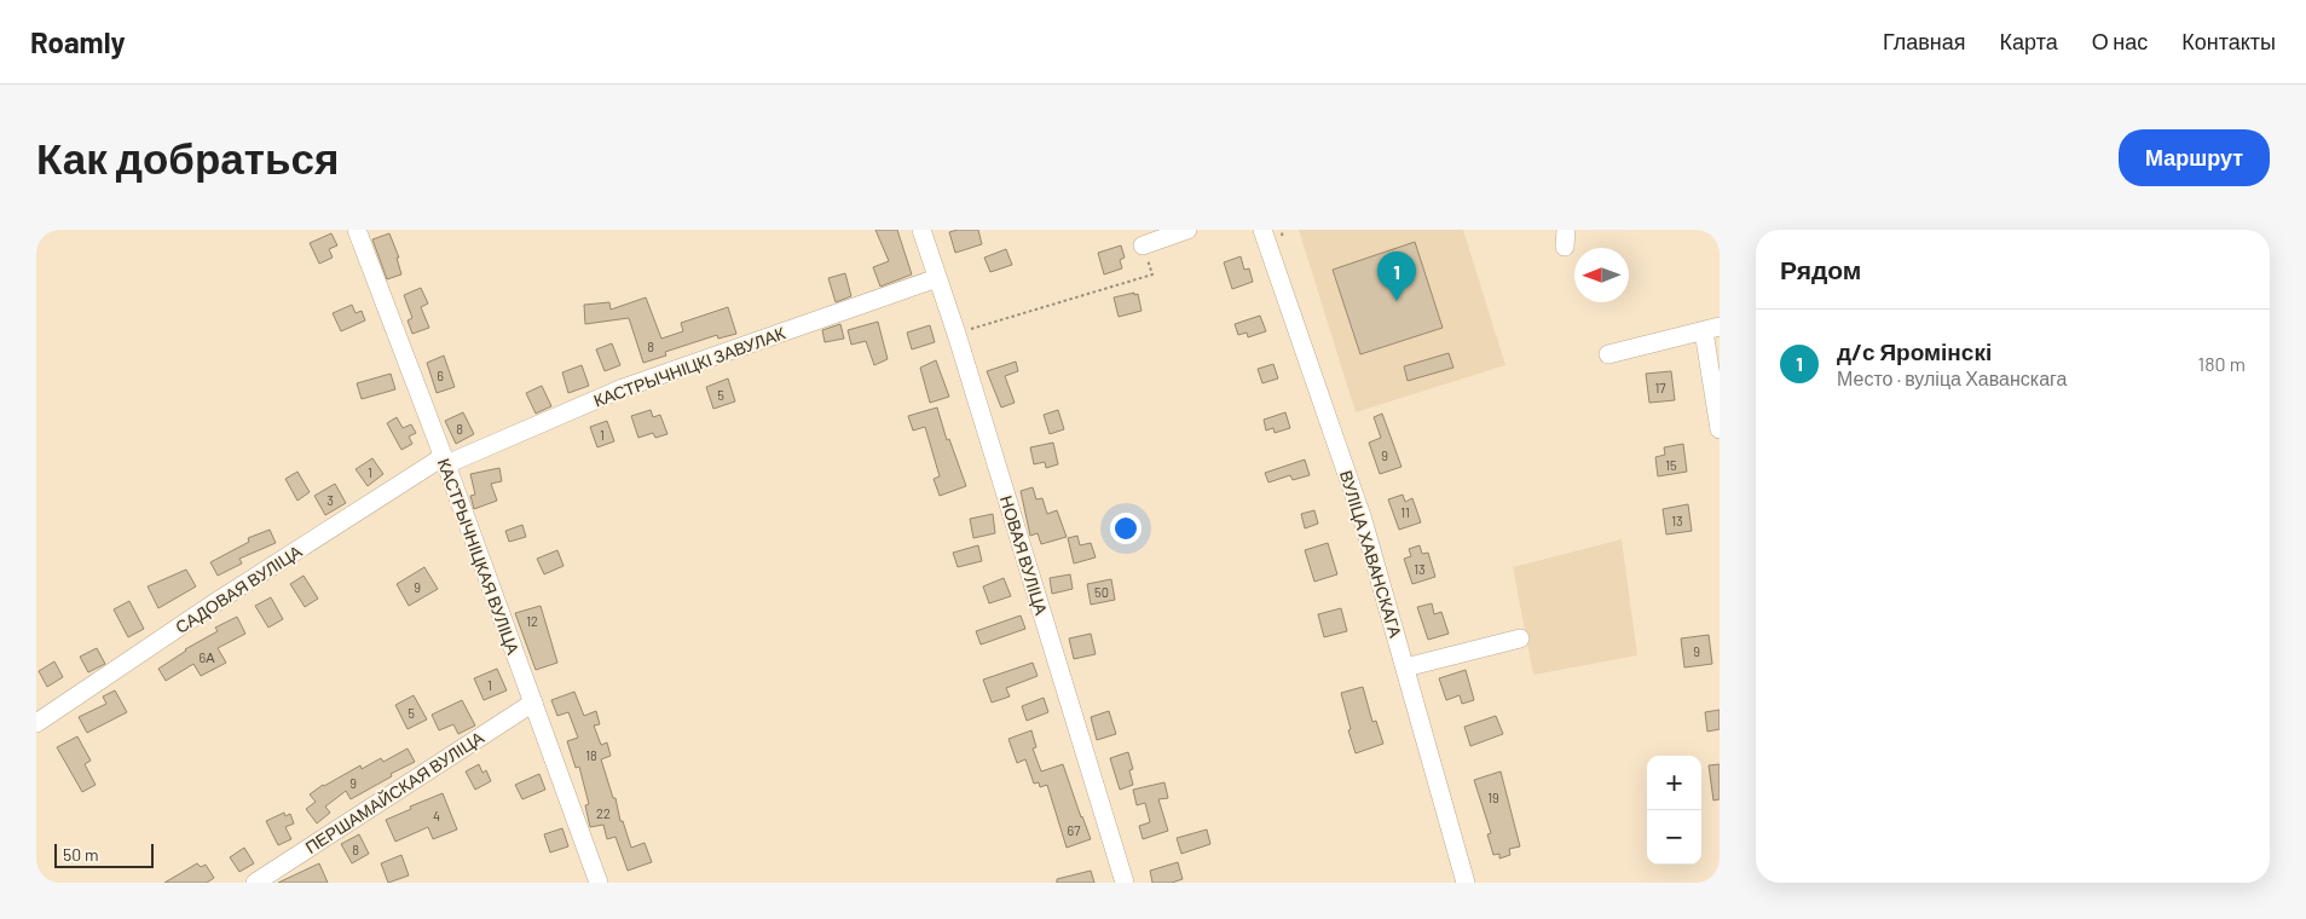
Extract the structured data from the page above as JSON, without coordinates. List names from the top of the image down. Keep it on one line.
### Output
{"streets":{"street":["КАСТРЫЧНІЦКІ ЗАВУЛАК","ВУЛІЦА ХАВАНСКАГА","НОВАЯ ВУЛІЦА","КАСТРЫЧНІЦКАЯ ВУЛІЦА","САДОВАЯ ВУЛІЦА","ПЕРШАМАЙСКАЯ ВУЛІЦА"]},"crossings":[["КАСТРЫЧНІЦКІ ЗАВУЛАК","НОВАЯ ВУЛІЦА"],["КАСТРЫЧНІЦКІ ЗАВУЛАК","КАСТРЫЧНІЦКАЯ ВУЛІЦА"],["КАСТРЫЧНІЦКІ ЗАВУЛАК","САДОВАЯ ВУЛІЦА"],["КАСТРЫЧНІЦКАЯ ВУЛІЦА","САДОВАЯ ВУЛІЦА"],["КАСТРЫЧНІЦКАЯ ВУЛІЦА","ПЕРШАМАЙСКАЯ ВУЛІЦА"]],"house_numbers":["8","6","17","5","8","1","9","15","1","3","11","13","13","9","50","12","9","6А","1","5","18","9","19","22","4","67","8"],"scale_bar":"50 m","north":"left","page":{"header":"Roamly","nav":["Главная","Карта","О нас","Контакты"],"buttons":"Маршрут","title":"Как добраться","heading":"Рядом","pins":"1","list":[{"mark":"1","name":"д/с Яромінскі","note":"Место · вуліца Хаванскага","value":"180 m"}],"map_buttons":["+","−"],"scale":"50 m"}}
